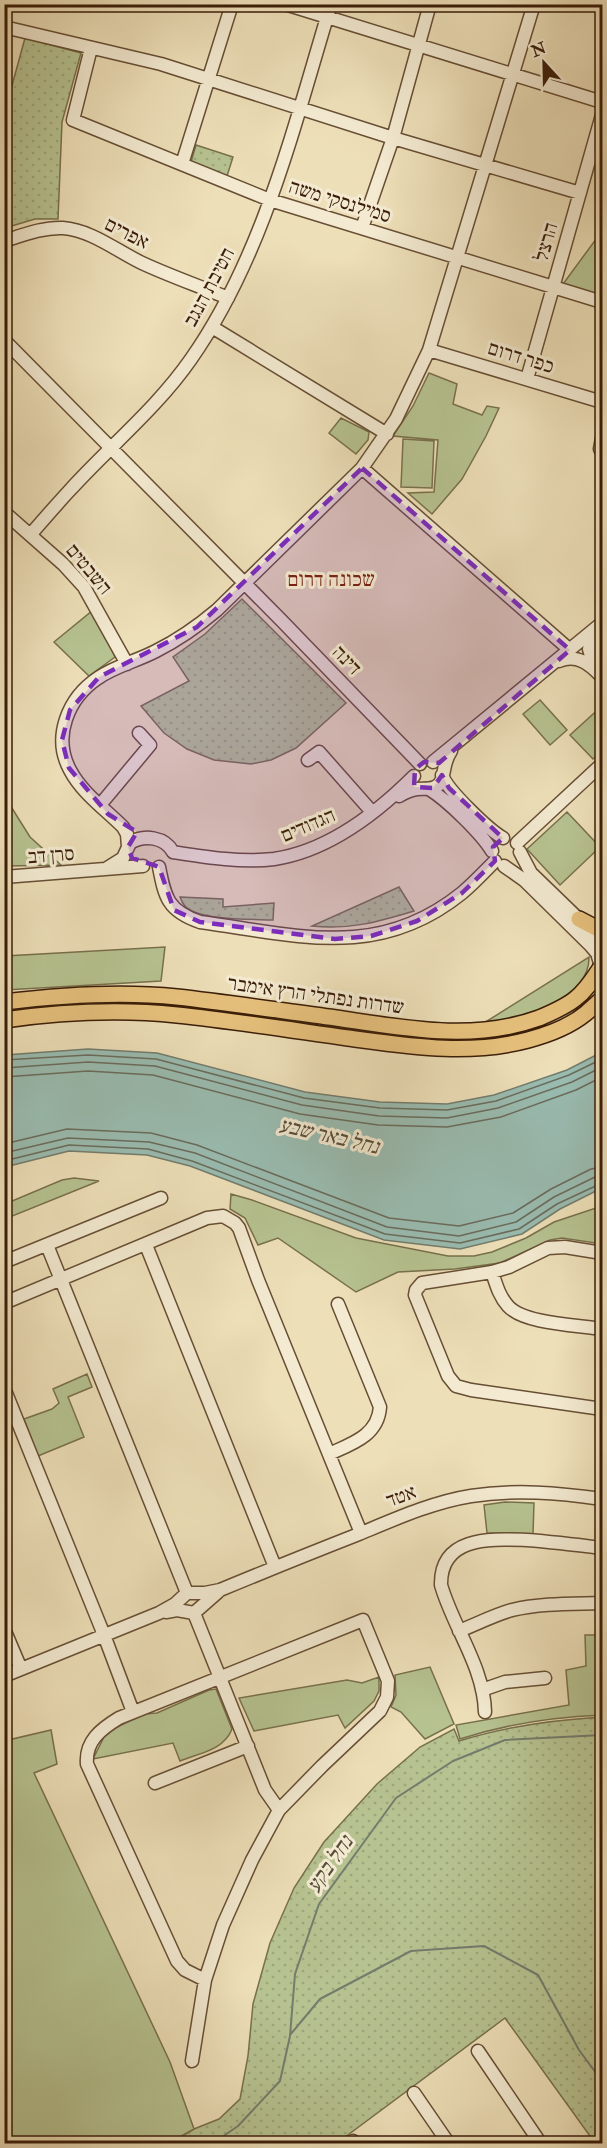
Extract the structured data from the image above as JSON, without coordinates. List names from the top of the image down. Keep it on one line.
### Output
{"streets":{"main road":["שדרות נפתלי הרץ אימבר"],"street":["סמילנסקי משה","אפרים","הרצל","חטיבת הנגב","כפר דרום","השבטים","דינה","הגדודים","סרן דב","אטד"]},"crossings":[["סמילנסקי משה","הרצל"],["סמילנסקי משה","חטיבת הנגב"],["אפרים","חטיבת הנגב"],["הרצל","כפר דרום"],["חטיבת הנגב","השבטים"],["חטיבת הנגב","דינה"],["דינה","הגדודים"],["הגדודים","סרן דב"]],"districts":["שכונה דרום"],"water":["נחל באר שבע","נחל בקע"],"north":"top"}
